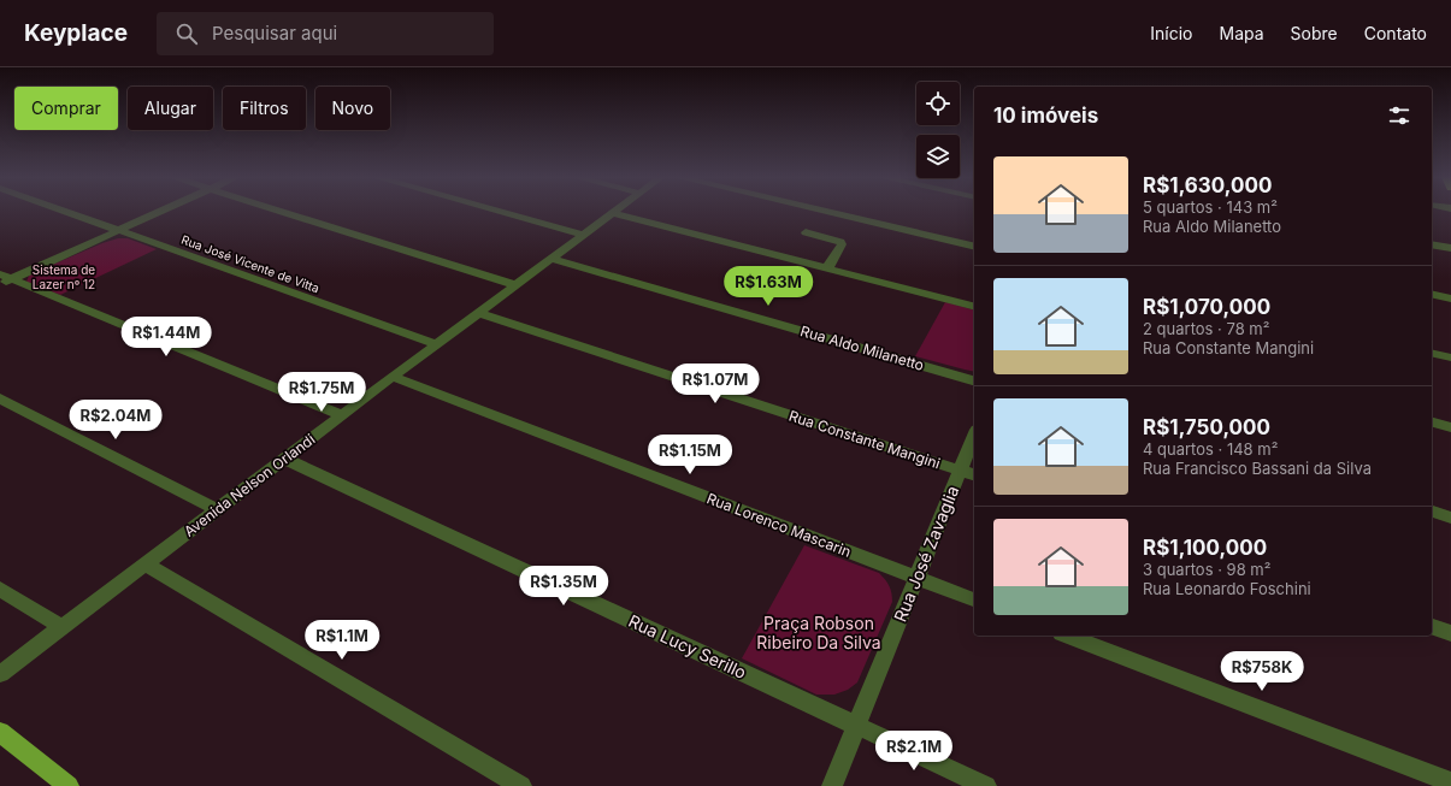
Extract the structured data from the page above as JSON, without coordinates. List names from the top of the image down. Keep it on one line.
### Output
{"streets":{"street":["Rua José Vicente de Vitta","Rua Aldo Milanetto","Rua Constante Mangini","Avenida Nelson Orlandi","Rua Lorenco Mascarin","Rua José Zavaglia","Rua Lucy Serillo"]},"crossings":[["Rua José Vicente de Vitta","Avenida Nelson Orlandi"],["Rua Aldo Milanetto","Avenida Nelson Orlandi"],["Rua Constante Mangini","Avenida Nelson Orlandi"],["Rua Constante Mangini","Rua José Zavaglia"],["Avenida Nelson Orlandi","Rua Lorenco Mascarin"],["Avenida Nelson Orlandi","Rua Lucy Serillo"],["Rua Lorenco Mascarin","Rua José Zavaglia"],["Rua José Zavaglia","Rua Lucy Serillo"]],"parks":["Sistema de Lazer nº 12","Praça Robson Ribeiro Da Silva"],"page":{"header":"Keyplace","search":"Pesquisar aqui","nav":["Início","Mapa","Sobre","Contato"],"chip":["Comprar","Alugar","Filtros","Novo"],"heading":"10 imóveis","list":[{"name":"R$1,630,000","note":"5 quartos · 143 m² · Rua Aldo Milanetto"},{"name":"R$1,070,000","note":"2 quartos · 78 m² · Rua Constante Mangini"},{"name":"R$1,750,000","note":"4 quartos · 148 m² · Rua Francisco Bassani da Silva"},{"name":"R$1,100,000","note":"3 quartos · 98 m² · Rua Leonardo Foschini"}],"price":["R$1.63M","R$1.44M","R$1.07M","R$1.75M","R$2.04M","R$1.15M","R$1.35M","R$1.1M","R$758K","R$2.1M"]}}
